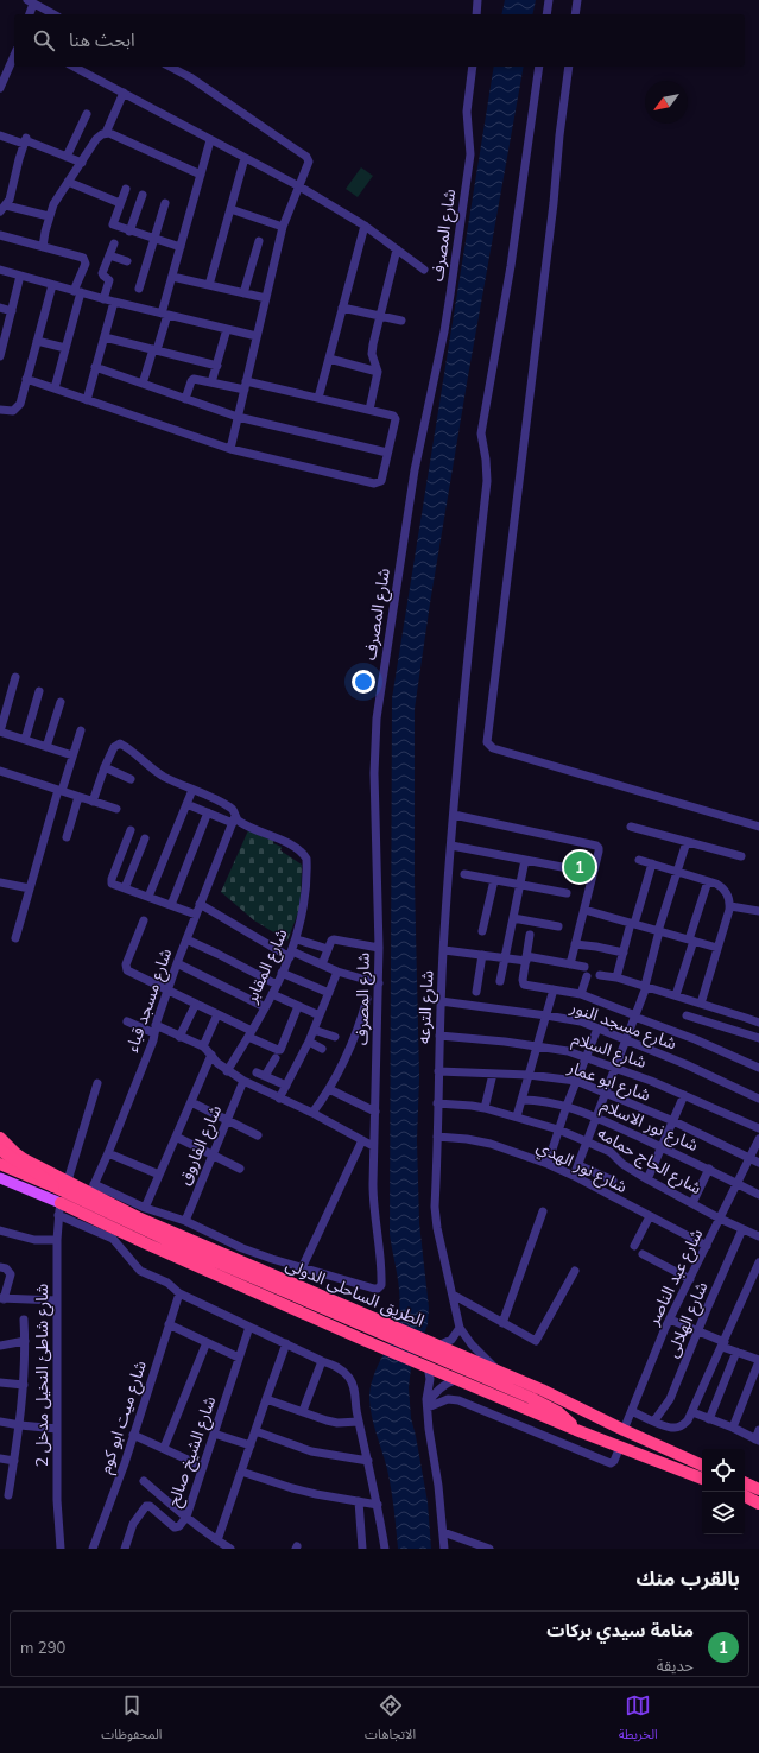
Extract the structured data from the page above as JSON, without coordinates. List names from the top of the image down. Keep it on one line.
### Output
{"streets":{"highway":["الطريق الساحلى الدولى"],"street":["شارع المصرف","شارع المقابر","شارع مسجد قباء","شارع الترعه","شارع مسجد النور","شارع السلام","شارع ابو عمار","شارع نور الاسلام","شارع الفاروق","شارع الحاج حمامه","شارع نور الهدي","شارع عبد الناصر","شارع الهلالى","شارع شاطئ النخيل مدخل 2","شارع ميت ابو كوم","شارع الشيخ صالح"]},"crossings":[["شارع المقابر","شارع مسجد قباء"],["شارع مسجد قباء","الطريق الساحلى الدولى"],["شارع الترعه","شارع مسجد النور"],["شارع الترعه","شارع السلام"],["شارع الترعه","شارع ابو عمار"],["شارع الترعه","شارع الحاج حمامه"],["شارع الترعه","شارع نور الهدي"],["شارع الترعه","الطريق الساحلى الدولى"],["شارع ابو عمار","شارع عبد الناصر"],["شارع نور الاسلام","شارع عبد الناصر"],["شارع الحاج حمامه","شارع عبد الناصر"],["شارع الحاج حمامه","شارع الهلالى"],["شارع نور الهدي","شارع عبد الناصر"],["شارع عبد الناصر","الطريق الساحلى الدولى"],["الطريق الساحلى الدولى","شارع شاطئ النخيل مدخل 2"]],"north":"bottom left","page":{"search":"ابحث هنا","pins":"1","heading":"بالقرب منك","list":[{"mark":"1","name":"منامة سيدي بركات","note":"حديقة","value":"290 m"}],"nav":["الخريطة","الاتجاهات","المحفوظات"]}}
